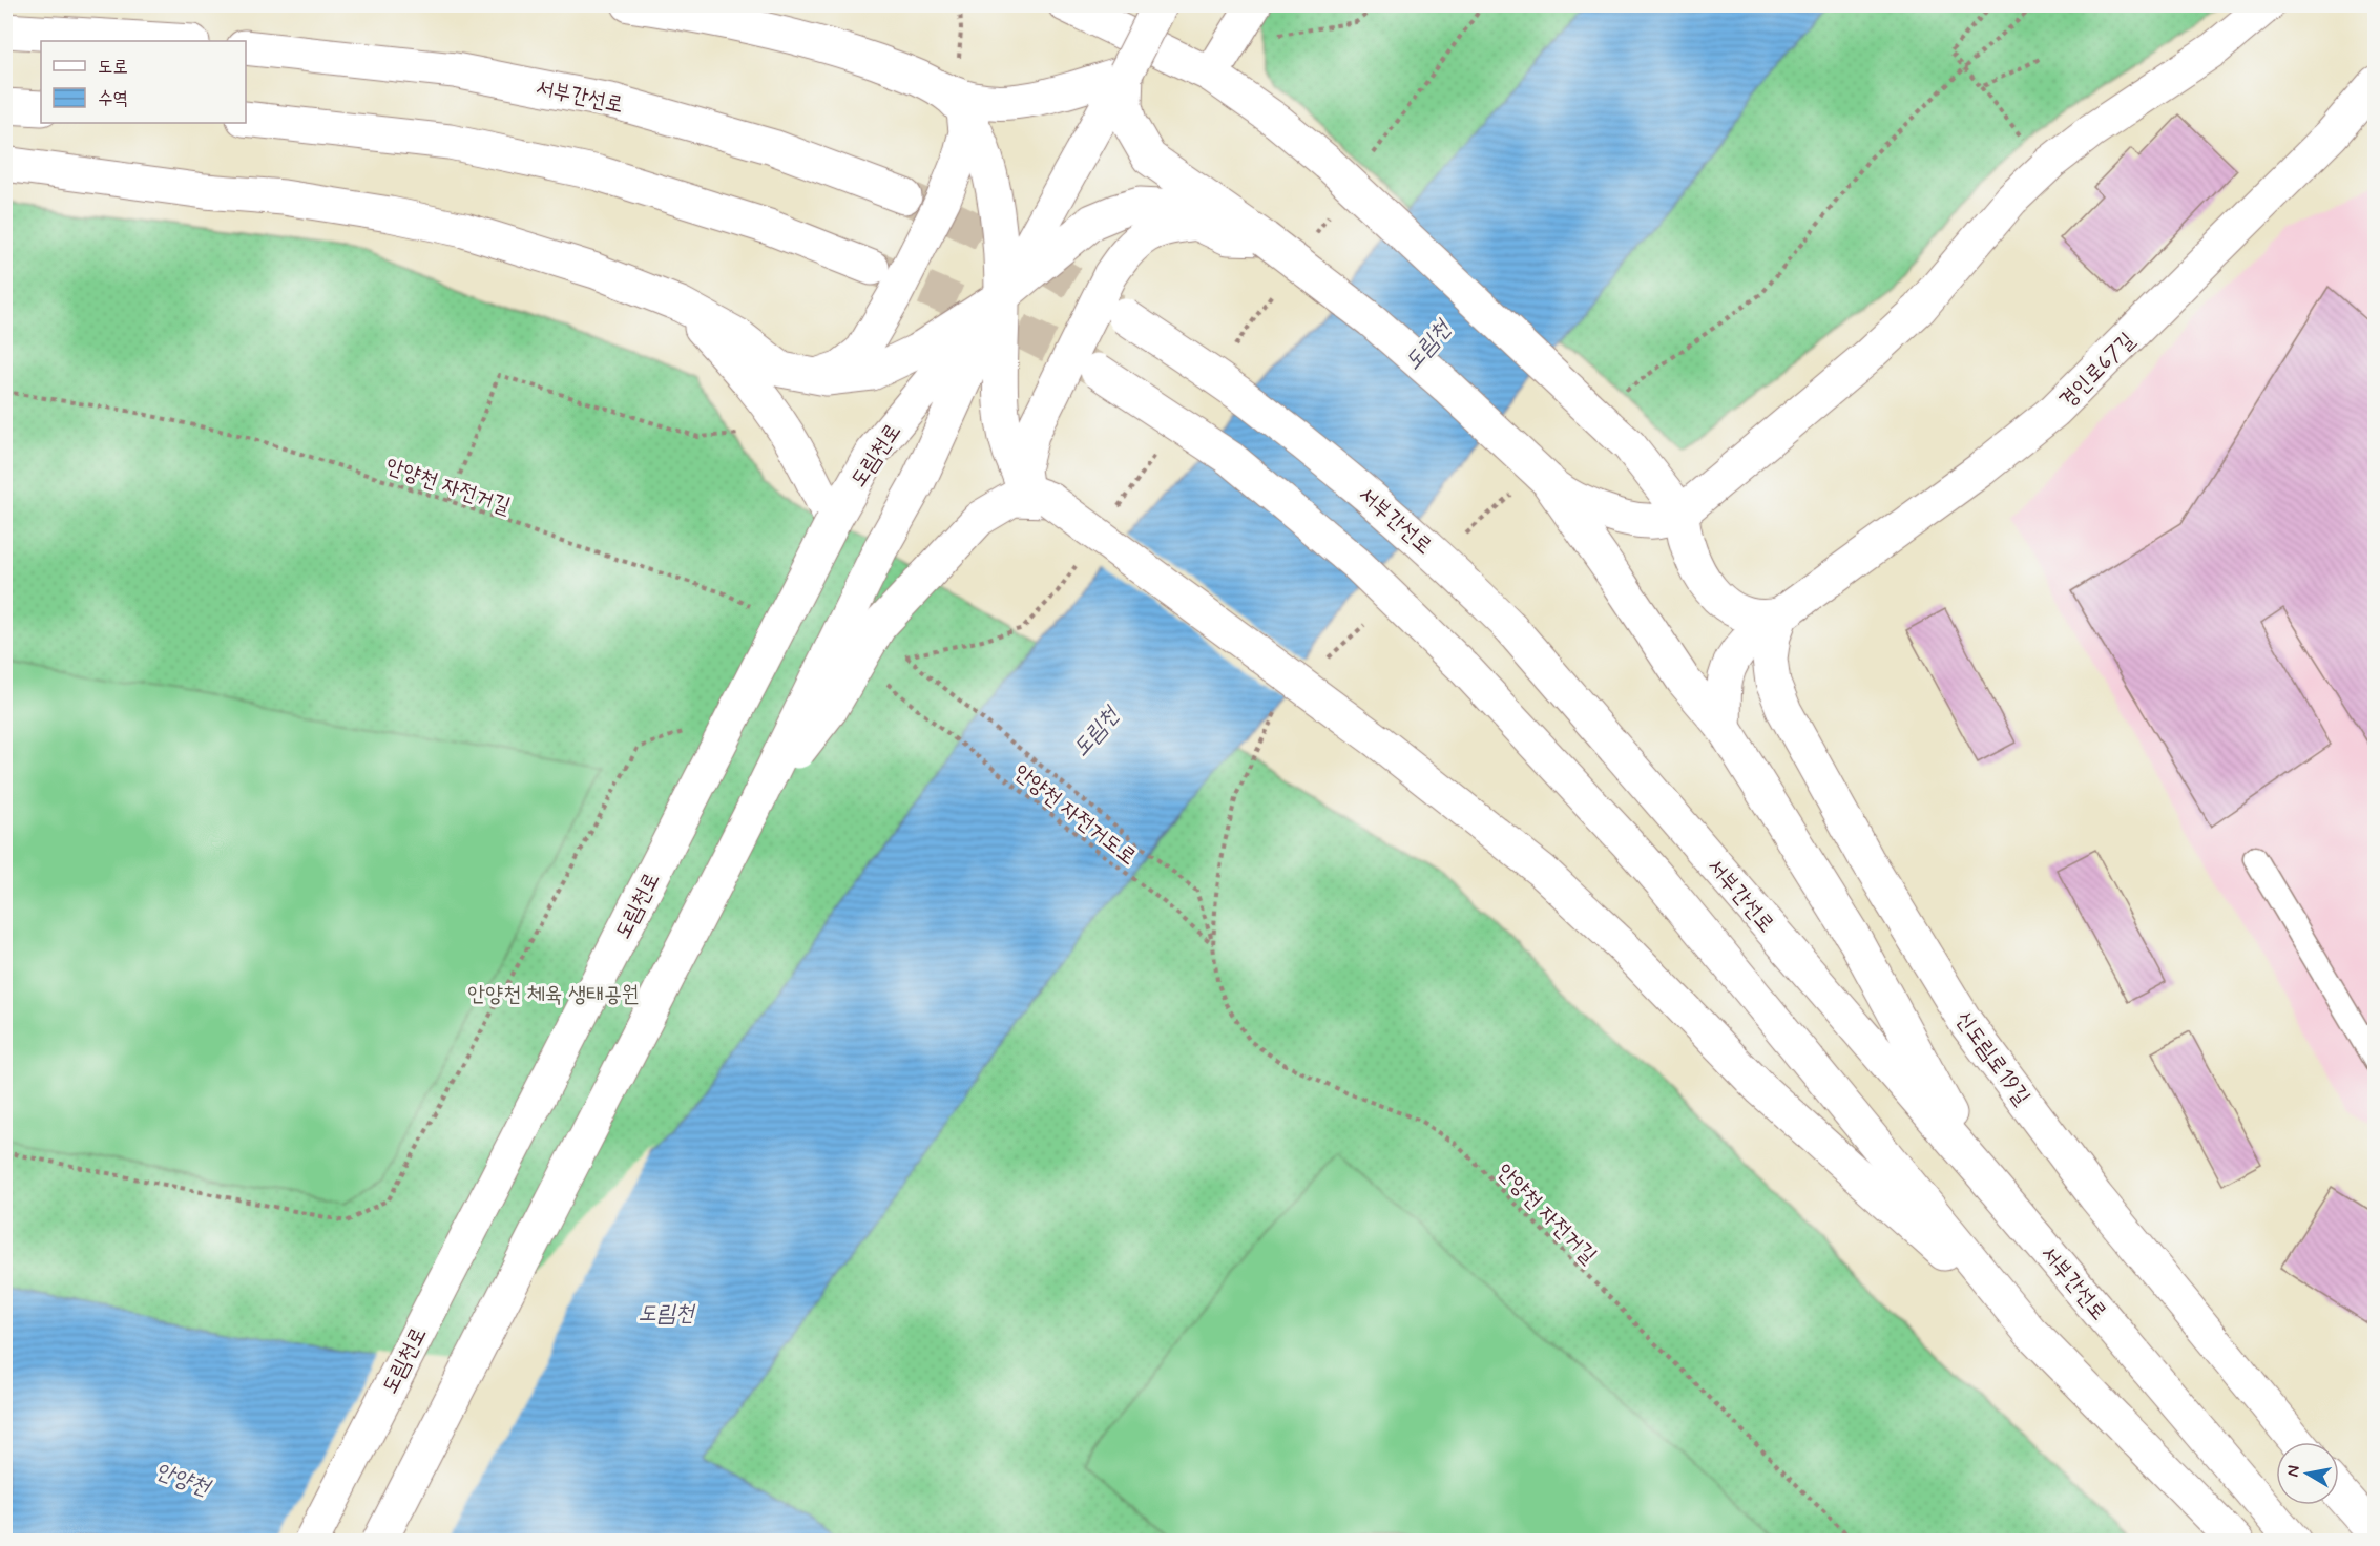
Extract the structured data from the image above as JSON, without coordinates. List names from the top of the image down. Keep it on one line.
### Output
{"streets":{"main road":["서부간선로","경인로67길","도림천로","신도림로19길"],"path":["안양천 자전거길","안양천 자전거도로"]},"crossings":[["경인로67길","신도림로19길"],["안양천 자전거길","안양천 자전거도로"]],"water":["도림천","안양천"],"parks":["안양천 체육 생태공원"],"legend":["도로","수역"],"north":"left"}
